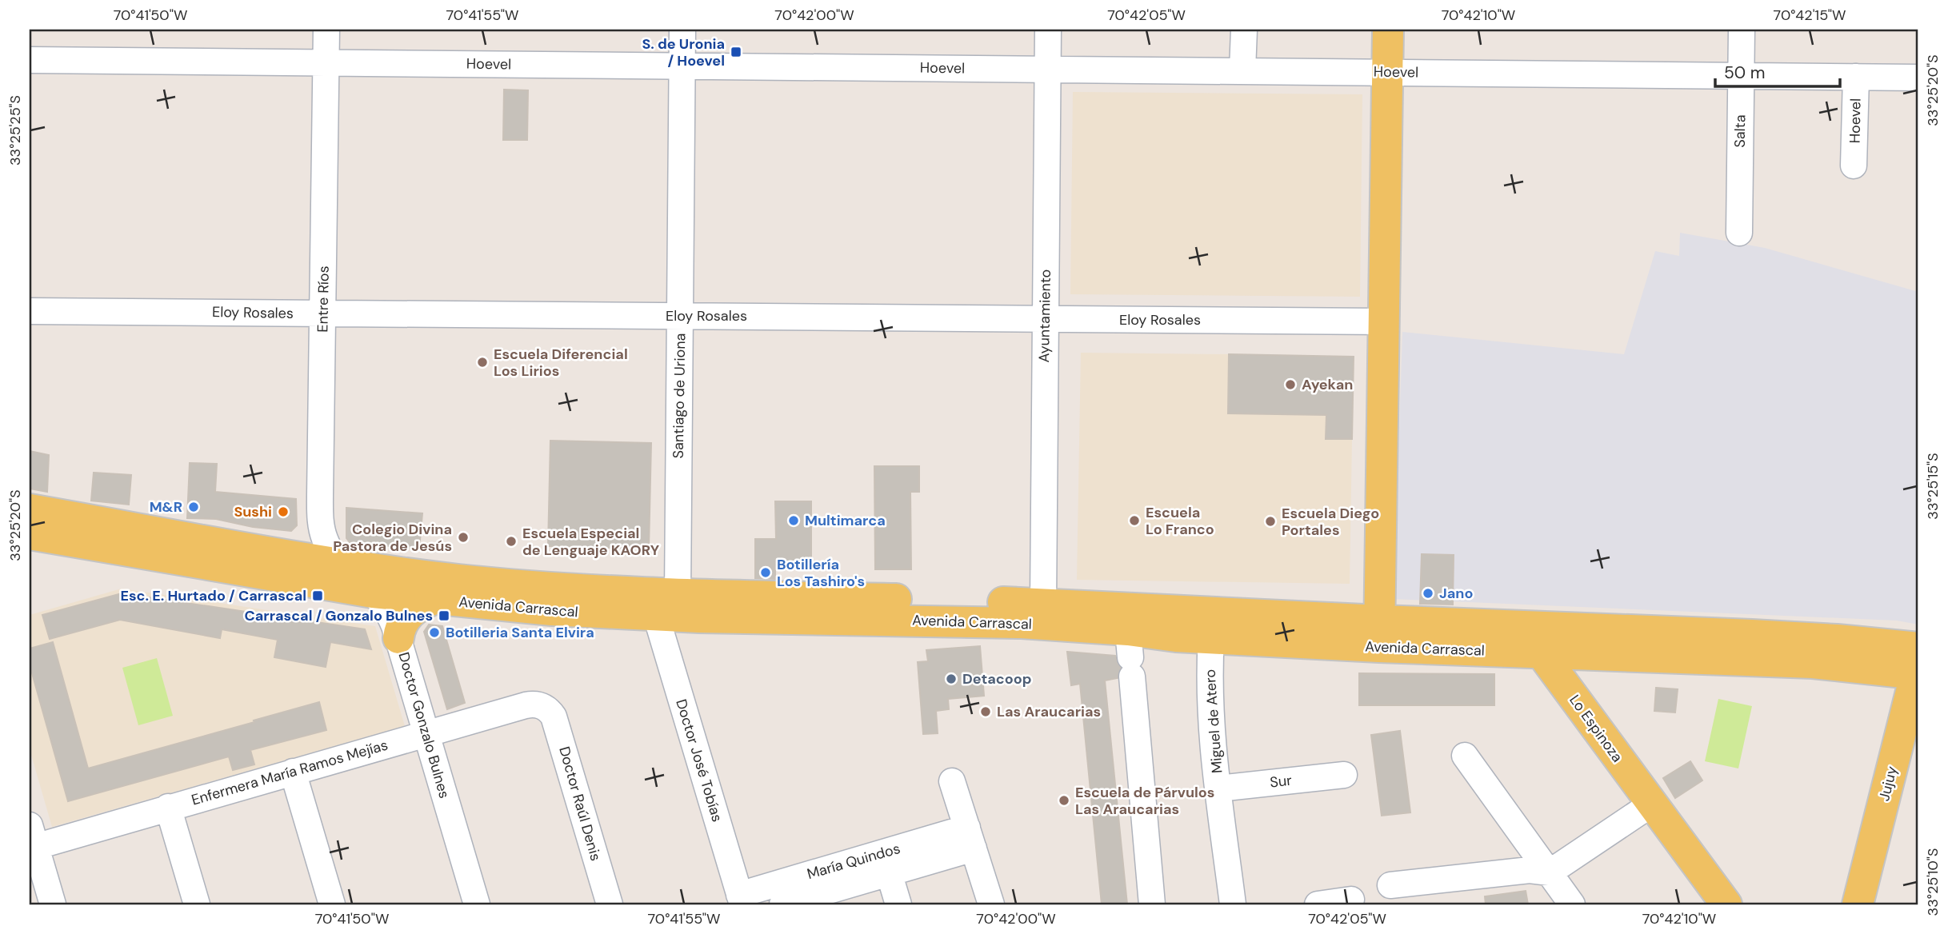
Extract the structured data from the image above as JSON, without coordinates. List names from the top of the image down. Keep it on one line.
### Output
{"streets":{"main road":["Avenida Carrascal","Lo Espinoza","Jujuy"],"street":["Hoevel","Salta","Entre Ríos","Eloy Rosales","Ayuntamiento","Santiago de Uriona","Miguel de Atero","Doctor Gonzalo Bulnes","Doctor José Tobías","Enfermera María Ramos Mejías","Sur","Doctor Raúl Denis","María Quindos"]},"crossings":[["Hoevel","Salta"],["Hoevel","Entre Ríos"],["Hoevel","Ayuntamiento"],["Hoevel","Santiago de Uriona"],["Entre Ríos","Eloy Rosales"],["Entre Ríos","Avenida Carrascal"],["Entre Ríos","Doctor Gonzalo Bulnes"],["Eloy Rosales","Ayuntamiento"],["Eloy Rosales","Santiago de Uriona"],["Ayuntamiento","Avenida Carrascal"],["Santiago de Uriona","Avenida Carrascal"],["Avenida Carrascal","Miguel de Atero"],["Avenida Carrascal","Doctor Gonzalo Bulnes"],["Avenida Carrascal","Lo Espinoza"],["Avenida Carrascal","Doctor José Tobías"],["Avenida Carrascal","Jujuy"],["Miguel de Atero","Sur"],["Doctor Gonzalo Bulnes","Enfermera María Ramos Mejías"],["Doctor José Tobías","María Quindos"],["Enfermera María Ramos Mejías","Doctor Raúl Denis"]],"places":{"transit":["S. de Uronia / Hoevel","Esc. E. Hurtado / Carrascal","Carrascal / Gonzalo Bulnes"],"other":["Escuela Diferencial Los Lirios","Ayekan","M&R","Sushi","Multimarca","Escuela Lo Franco","Escuela Diego Portales","Colegio Divina Pastora de Jesús","Escuela Especial de Lenguaje KAORY","Botillería Los Tashiro's","Jano","Botilleria Santa Elvira","Detacoop","Las Araucarias","Escuela de Párvulos Las Araucarias"]},"scale_bar":"50 m","coordinates":["70°41'50\"W","70°41'55\"W","70°42'00\"W","70°42'05\"W","70°42'10\"W","70°42'15\"W","33°25'20\"S","33°25'25\"S","33°25'15\"S","33°25'10\"S"]}
